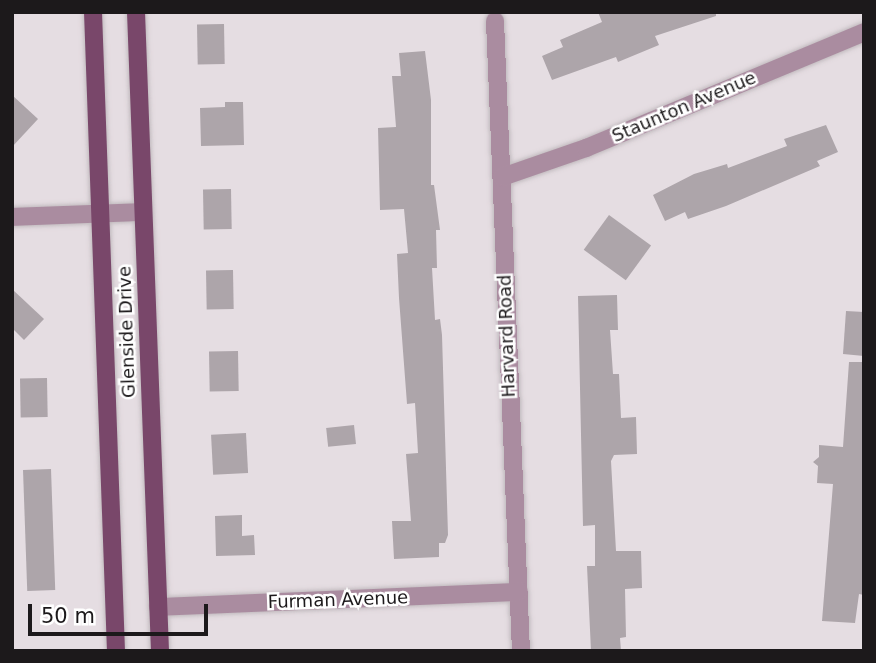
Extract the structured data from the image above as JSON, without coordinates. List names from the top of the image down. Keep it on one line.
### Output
{"streets":{"main road":["Glenside Drive"],"street":["Staunton Avenue","Harvard Road","Furman Avenue"]},"crossings":[["Staunton Avenue","Harvard Road"],["Glenside Drive","Furman Avenue"],["Harvard Road","Furman Avenue"]],"scale_bar":"50 m"}
